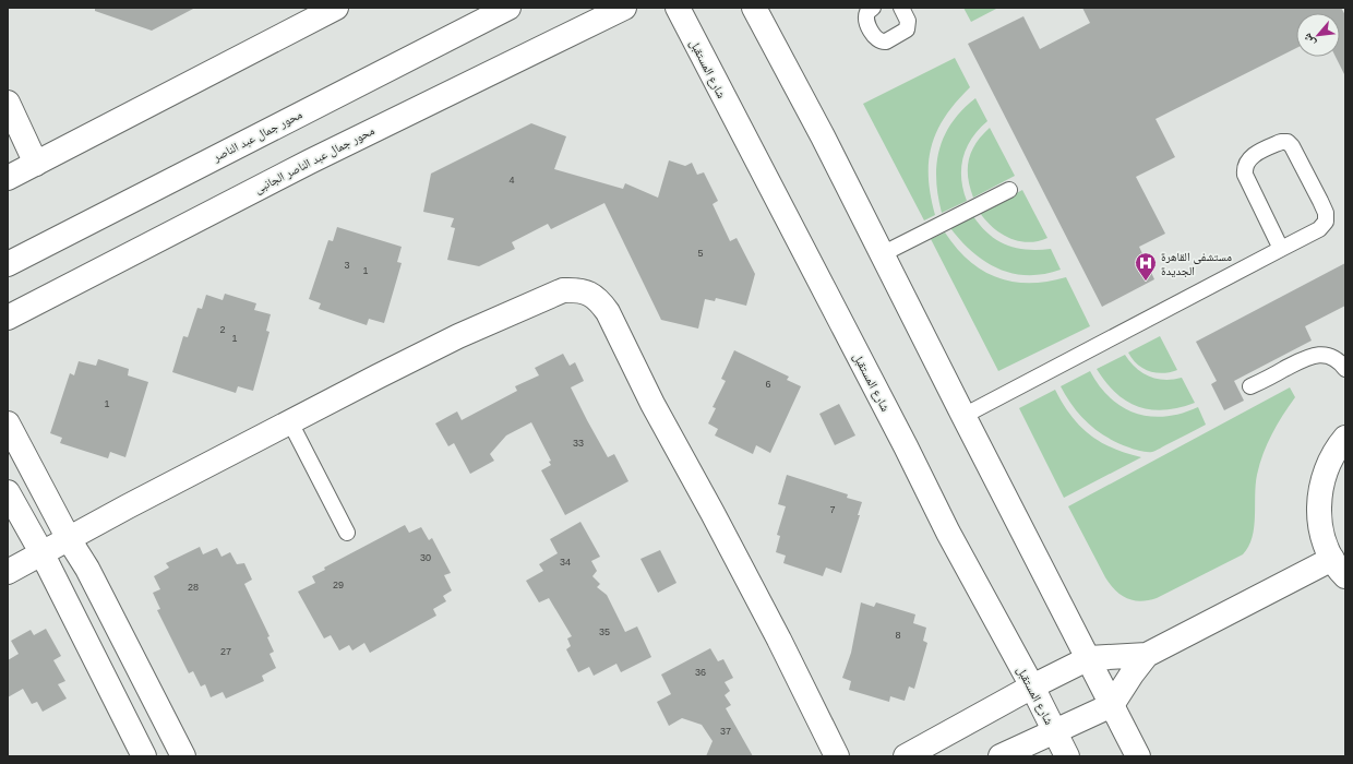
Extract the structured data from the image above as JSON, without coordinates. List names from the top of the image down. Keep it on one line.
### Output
{"streets":{"street":["شارع المستقبل","محور جمال عبد الناصر","محور جمال عبد الناصر الجانبى"]},"places":{"hospital":["مستشفى القاهرة الجديدة"]},"house_numbers":["4","5","3","1","2","1","6","1","33","7","30","34","29","28","35","8","27","36","37"],"north":"bottom left"}
